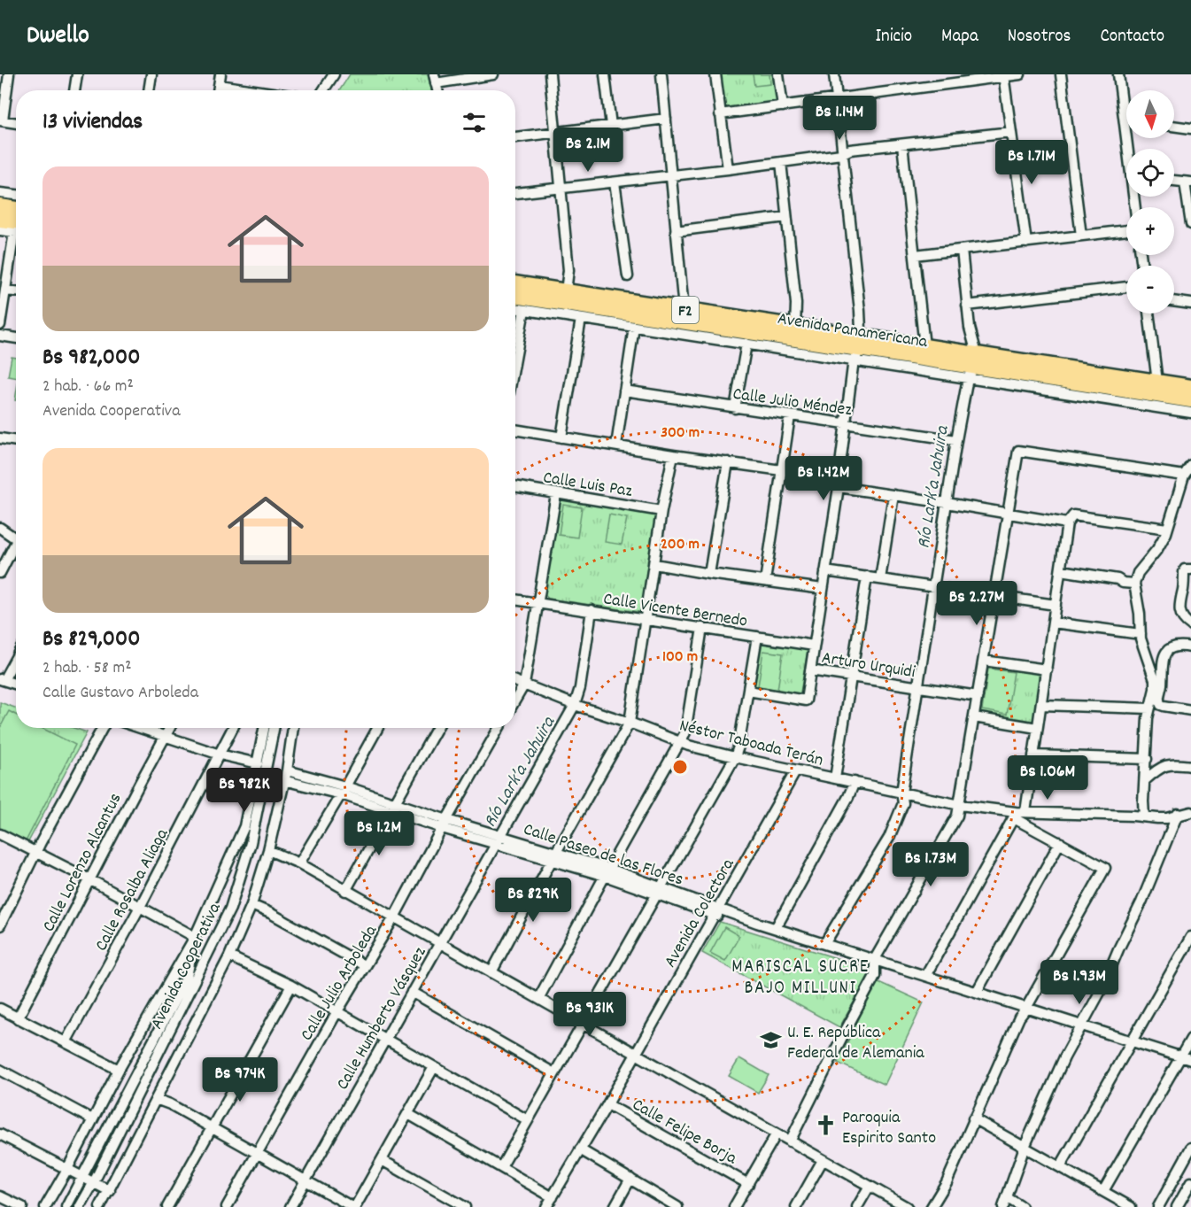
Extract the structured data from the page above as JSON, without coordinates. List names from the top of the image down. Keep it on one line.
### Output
{"streets":{"highway":["F2","Avenida Panamericana"],"street":["Calle Julio Méndez","Calle Luis Paz","Calle Vicente Bernedo","Arturo Urquidi","Néstor Taboada Terán","Calle Paseo de las Flores","Calle Lorenzo Alcantus","Calle Rosalba Aliaga","Avenida Colectora","Avenida Cooperativa","Calle Julio Arboleda","Calle Humberto Vásquez","Calle Felipe Borja"]},"crossings":[["Calle Vicente Bernedo","Calle Humberto Vásquez"],["Néstor Taboada Terán","Avenida Colectora"],["Néstor Taboada Terán","Calle Humberto Vásquez"],["Calle Paseo de las Flores","Avenida Colectora"],["Calle Paseo de las Flores","Avenida Cooperativa"],["Calle Paseo de las Flores","Calle Julio Arboleda"],["Calle Paseo de las Flores","Calle Humberto Vásquez"],["Avenida Colectora","Calle Felipe Borja"]],"districts":["MARISCAL SUCRE BAJO MILLUNI"],"water":["Río Lark’a Jahuira"],"places":{"school or university":["U. E. República Federal de Alemania"],"church":["Paroquia Espirito Santo"]},"north":"bottom","page":{"header":"Dwello","nav":["Inicio","Mapa","Nosotros","Contacto"],"map_buttons":["+","−"],"heading":"13 viviendas","price":["Bs 1.14M","Bs 2.1M","Bs 1.71M","Bs 1.42M","Bs 2.27M","Bs 1.06M","Bs 982K","Bs 1.2M","Bs 1.73M","Bs 829K","Bs 1.93M","Bs 931K","Bs 974K"],"list":[{"name":"Bs 982,000","note":"2 hab. · 66 m² · Avenida Cooperativa"},{"name":"Bs 829,000","note":"2 hab. · 58 m² · Calle Gustavo Arboleda"}]},"rings":["300 m","200 m","100 m"]}
